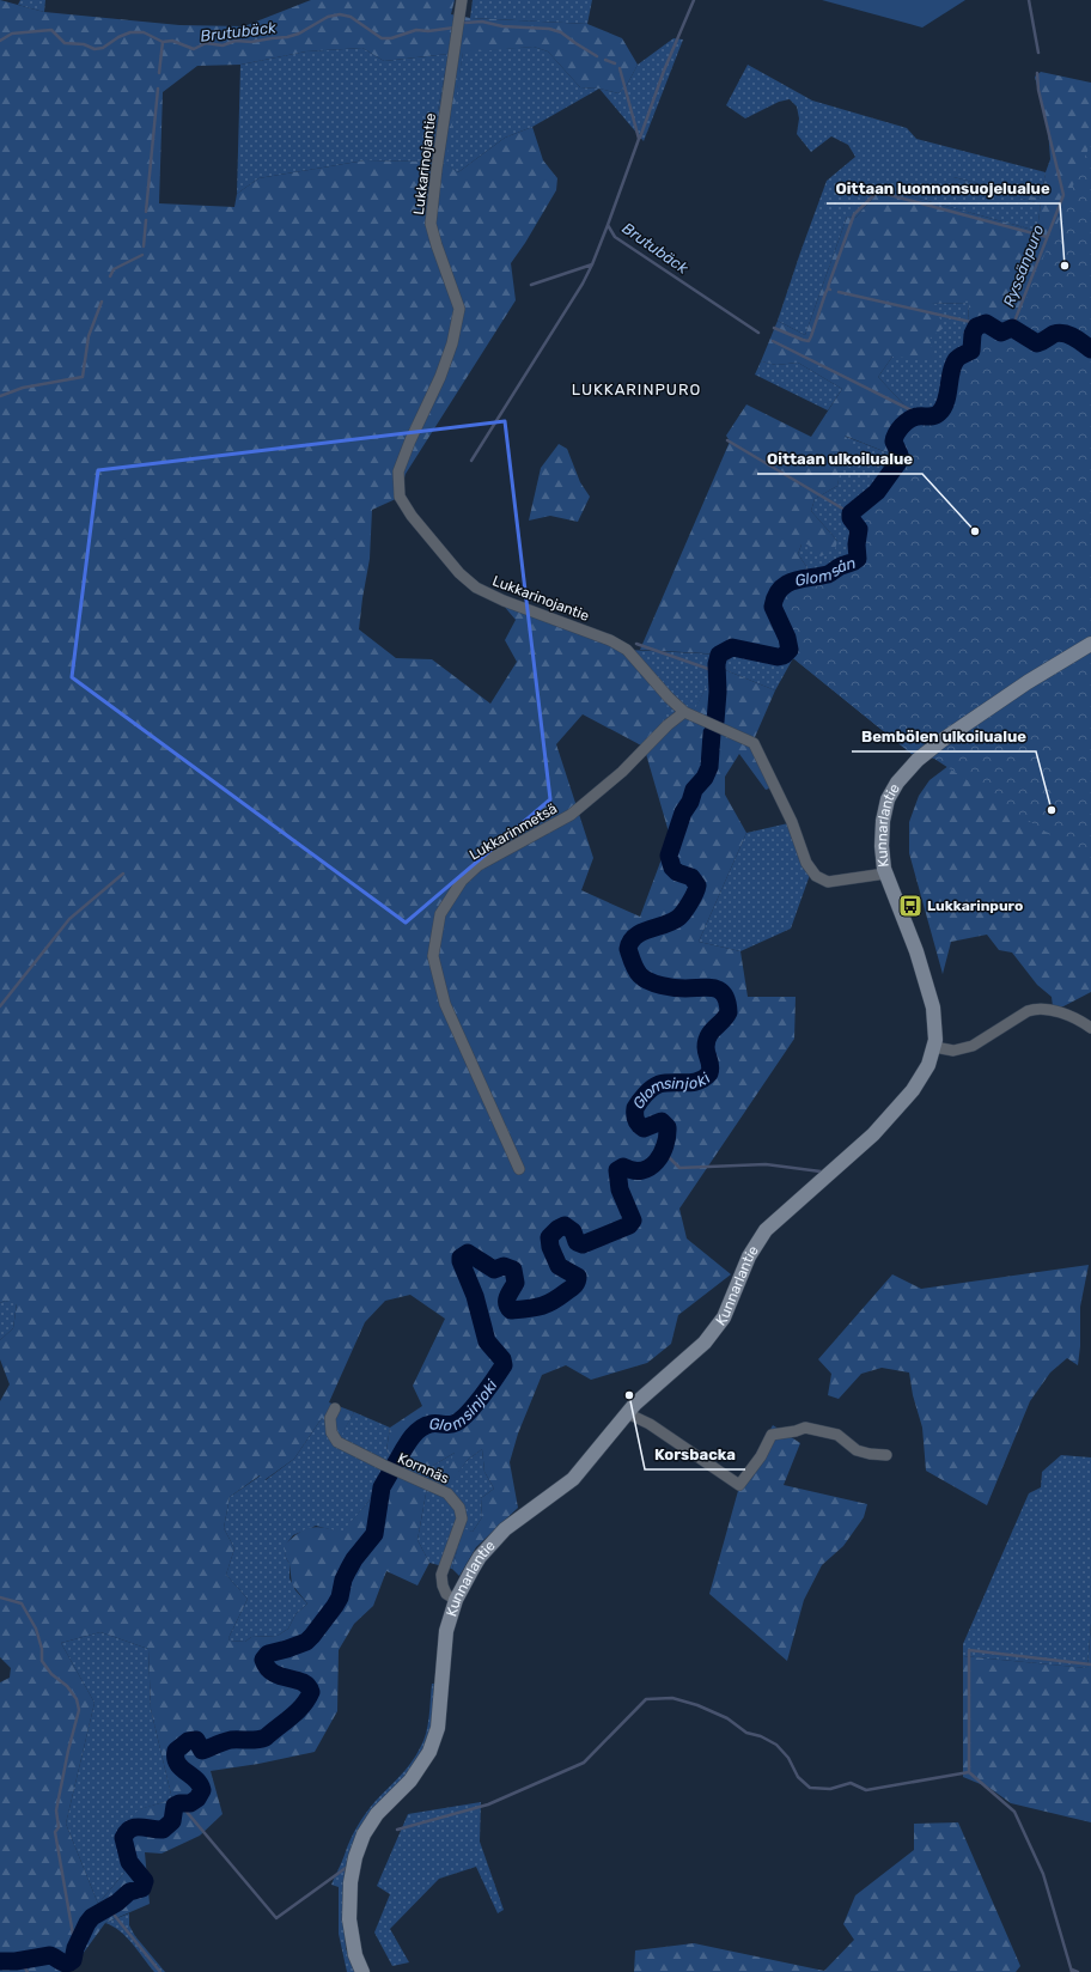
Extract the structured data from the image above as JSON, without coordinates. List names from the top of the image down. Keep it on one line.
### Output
{"streets":{"main road":["Kunnarlantie"],"street":["Lukkarinojantie","Lukkarinmetsä","Kornnäs"]},"crossings":[["Lukkarinojantie","Kunnarlantie"],["Lukkarinojantie","Lukkarinmetsä"],["Kunnarlantie","Kornnäs"]],"districts":["LUKKARINPURO"],"water":["Brutubäck","Ryssänpuro","Glomsån","Glomsinjoki"],"places":{"other":["Oittaan luonnonsuojelualue","Oittaan ulkoilualue","Bembölen ulkoilualue","Korsbacka"],"bus stop":["Lukkarinpuro"]}}
